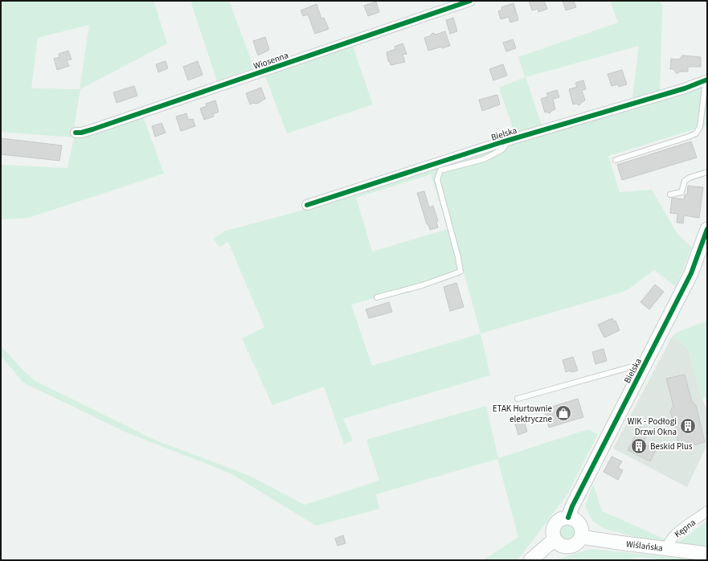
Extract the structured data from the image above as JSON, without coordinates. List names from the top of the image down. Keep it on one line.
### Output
{"streets":{"street":["Wiosenna","Bielska","Kępna","Wiślańska"]},"crossings":[["Bielska","Wiślańska"],["Kępna","Wiślańska"]],"places":{"shop":["ETAK Hurtownie elektryczne"],"building":["WIK - Podłogi Drzwi Okna","Beskid Plus"]}}
